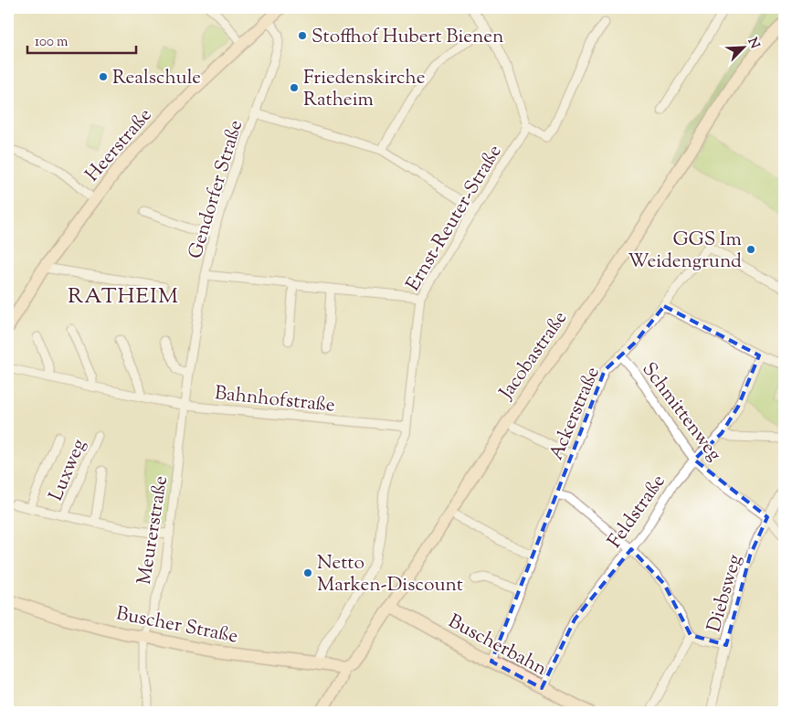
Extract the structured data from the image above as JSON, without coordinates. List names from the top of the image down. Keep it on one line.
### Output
{"streets":{"main road":["Heerstraße","Jacobastraße","Buscher Straße","Buscherbahn"],"street":["Gendorfer Straße","Ernst-Reuter-Straße","Bahnhofstraße","Schmittenweg","Ackerstraße","Luxweg","Feldstraße","Meurerstraße","Diebsweg"]},"crossings":[["Heerstraße","Gendorfer Straße"],["Gendorfer Straße","Bahnhofstraße"],["Gendorfer Straße","Meurerstraße"],["Ernst-Reuter-Straße","Bahnhofstraße"],["Ernst-Reuter-Straße","Buscher Straße"],["Jacobastraße","Buscher Straße"],["Jacobastraße","Buscherbahn"],["Bahnhofstraße","Meurerstraße"],["Schmittenweg","Ackerstraße"],["Schmittenweg","Feldstraße"],["Schmittenweg","Diebsweg"],["Ackerstraße","Buscherbahn"],["Luxweg","Meurerstraße"],["Feldstraße","Buscherbahn"],["Meurerstraße","Buscher Straße"]],"districts":["RATHEIM"],"places":["Stoffhof Hubert Bienen","Realschule","Friedenskirche Ratheim","GGS Im Weidengrund","Netto Marken-Discount"],"scale_bar":"100 m","north":"top right"}
